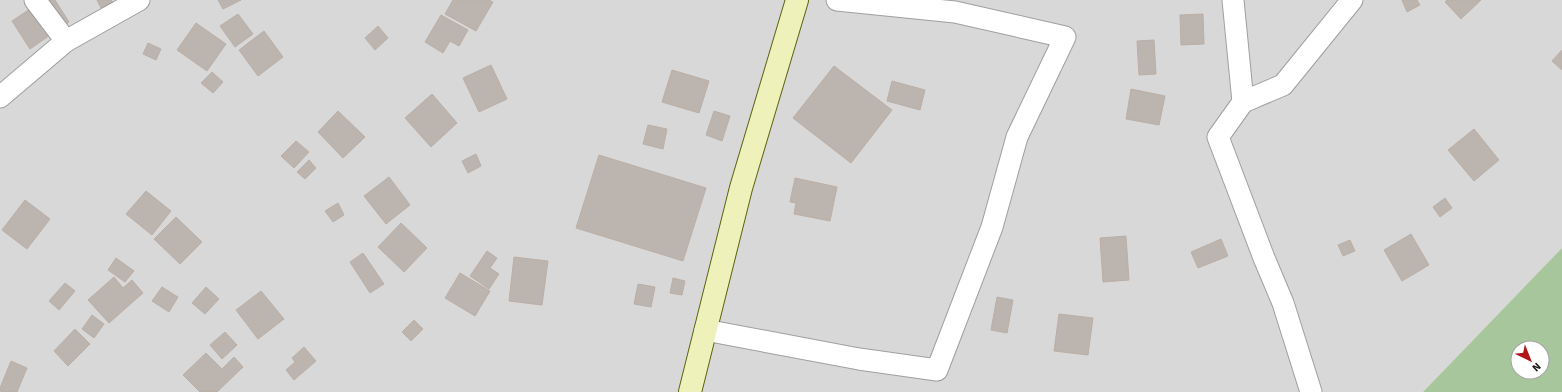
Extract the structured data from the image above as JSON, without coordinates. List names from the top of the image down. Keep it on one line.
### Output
{"north":"bottom right"}
